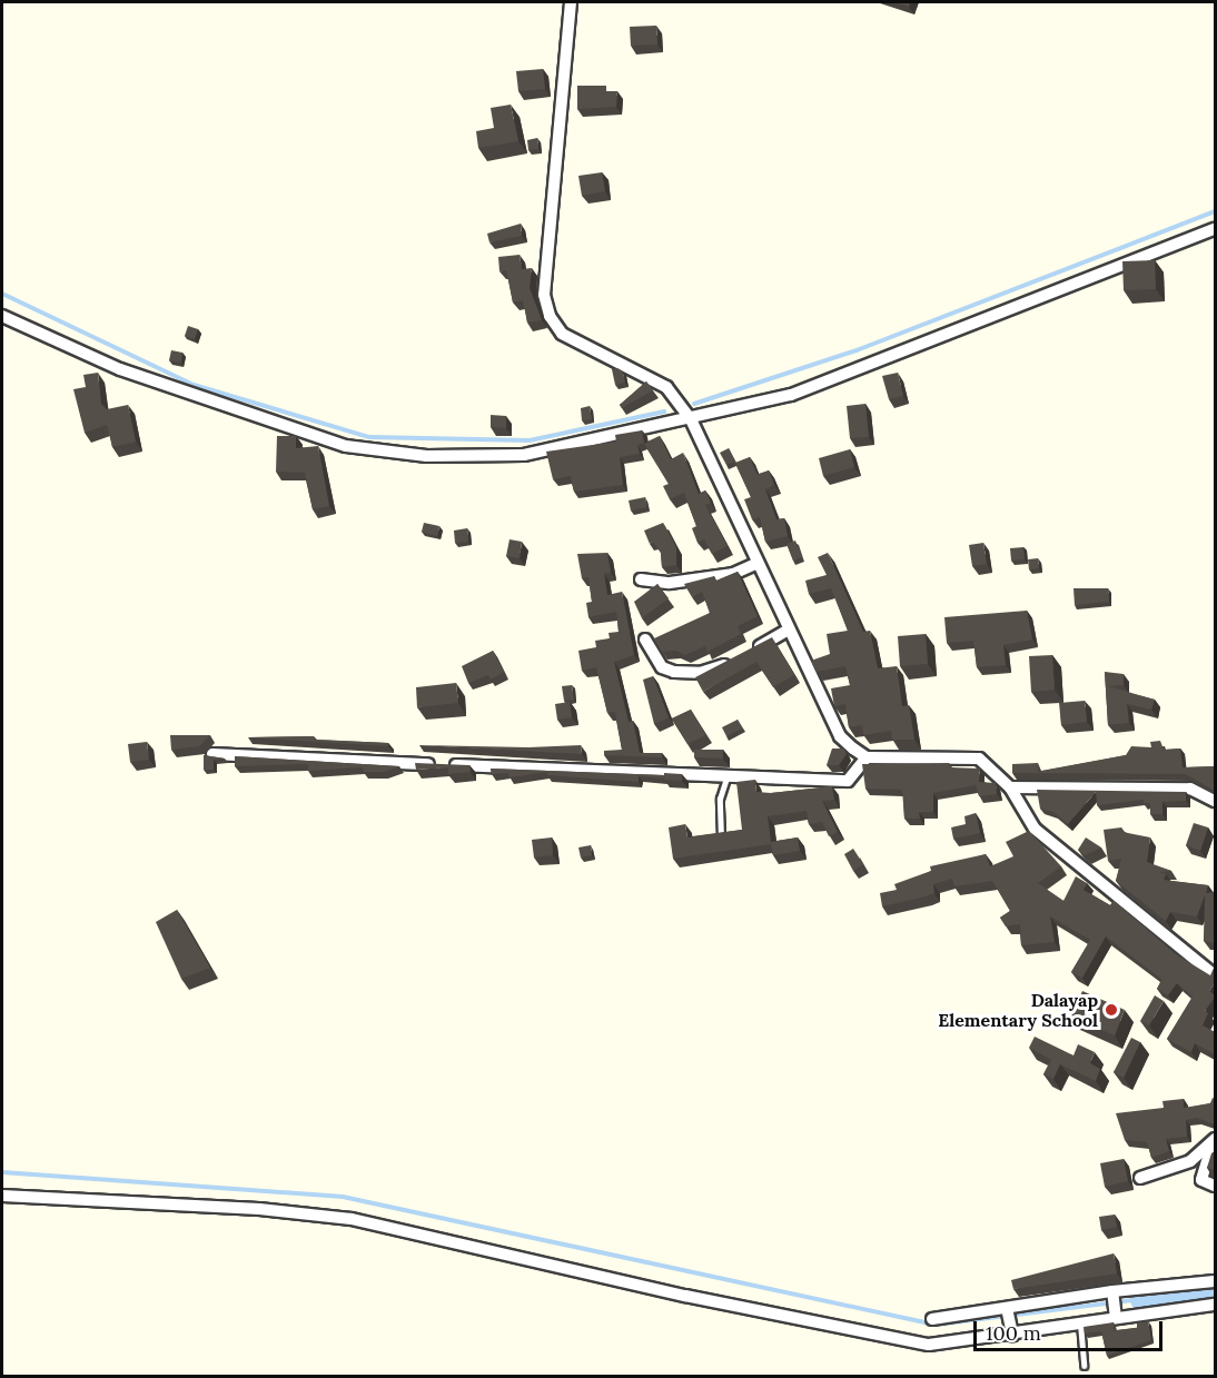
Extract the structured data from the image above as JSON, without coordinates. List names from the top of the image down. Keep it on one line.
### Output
{"places":["Dalayap Elementary School"],"scale_bar":"100 m"}
